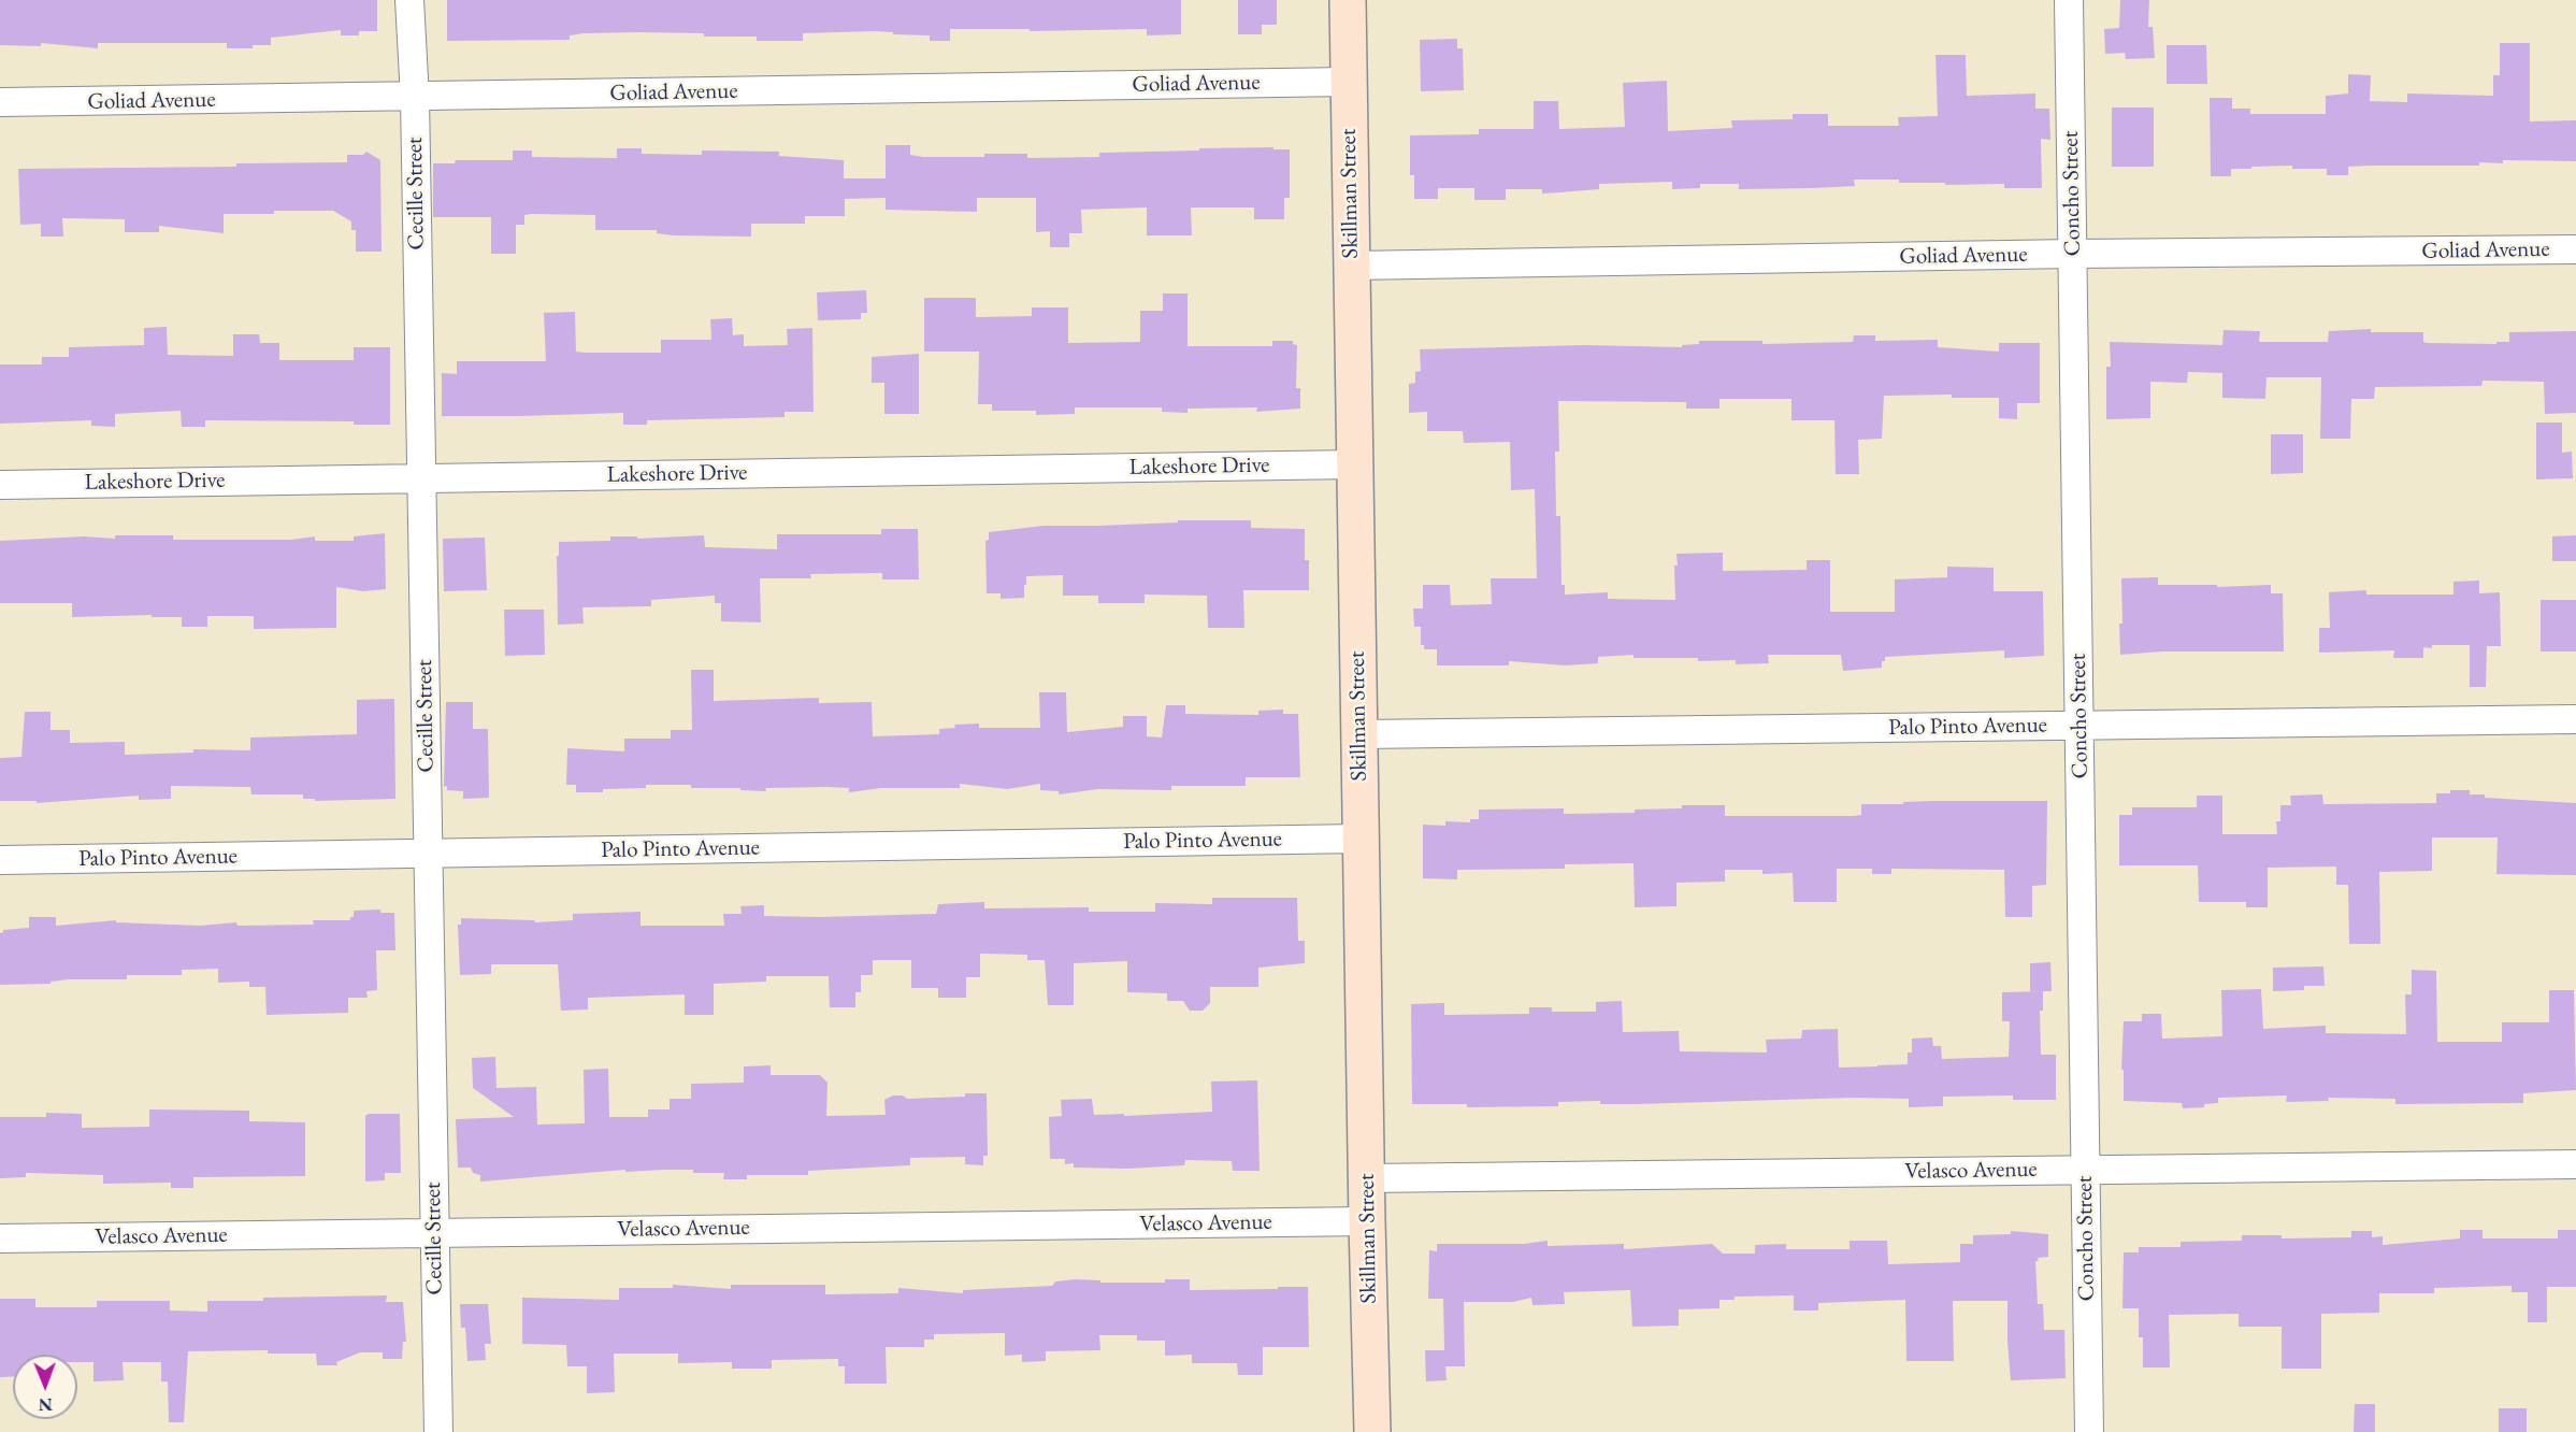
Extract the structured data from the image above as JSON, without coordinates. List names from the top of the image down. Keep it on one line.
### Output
{"streets":{"main road":["Skillman Street"],"street":["Goliad Avenue","Cecille Street","Concho Street","Lakeshore Drive","Palo Pinto Avenue","Velasco Avenue"]},"crossings":[["Goliad Avenue","Cecille Street"],["Goliad Avenue","Skillman Street"],["Goliad Avenue","Concho Street"],["Cecille Street","Lakeshore Drive"],["Cecille Street","Palo Pinto Avenue"],["Cecille Street","Velasco Avenue"],["Skillman Street","Lakeshore Drive"],["Skillman Street","Palo Pinto Avenue"],["Skillman Street","Velasco Avenue"],["Concho Street","Palo Pinto Avenue"],["Concho Street","Velasco Avenue"]],"north":"bottom"}
